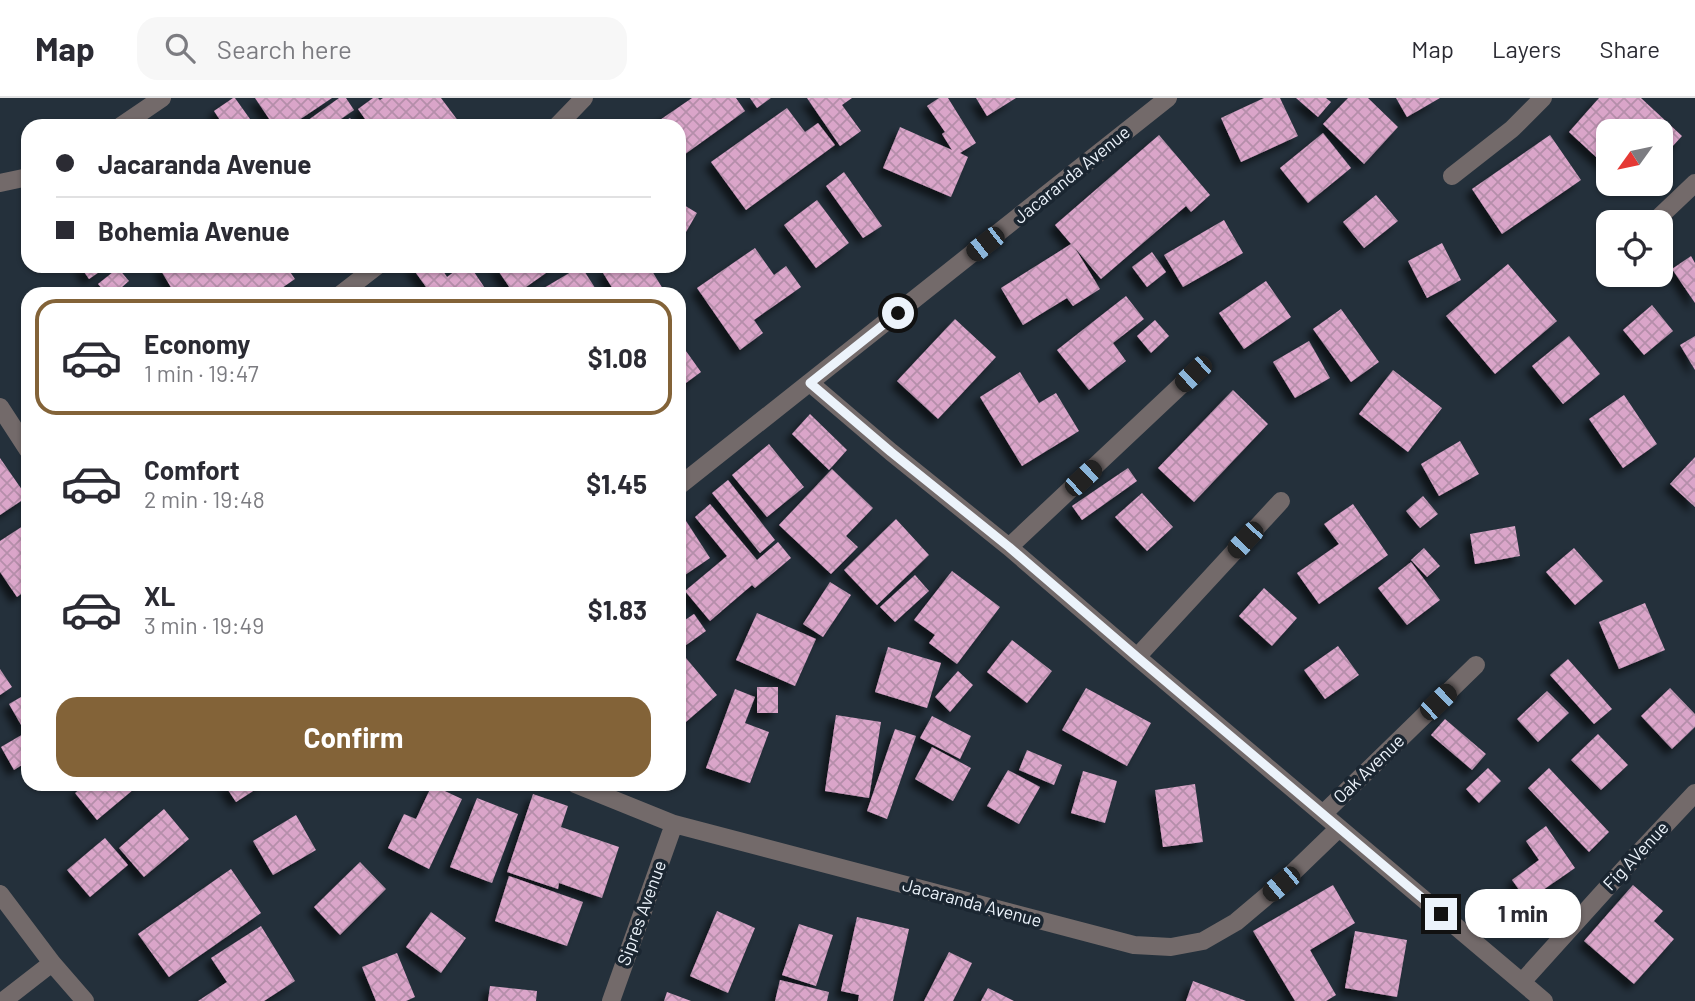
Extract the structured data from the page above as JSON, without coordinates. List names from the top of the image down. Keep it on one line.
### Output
{"streets":{"street":["Jacaranda Avenue","Oak Avenue","Fig AVenue","Sipres Avenue"]},"crossings":[["Jacaranda Avenue","Sipres Avenue"]],"north":"bottom left","page":{"header":"Map","search":"Search here","nav":["Map","Layers","Share"],"banner":["Jacaranda Avenue","Bohemia Avenue"],"list":[{"name":"Economy","note":"1 min · 19:47","value":"$1.08"},{"name":"Comfort","note":"2 min · 19:48","value":"$1.45"},{"name":"XL","note":"3 min · 19:49","value":"$1.83"}],"buttons":"Confirm","bubble":"1 min"}}
